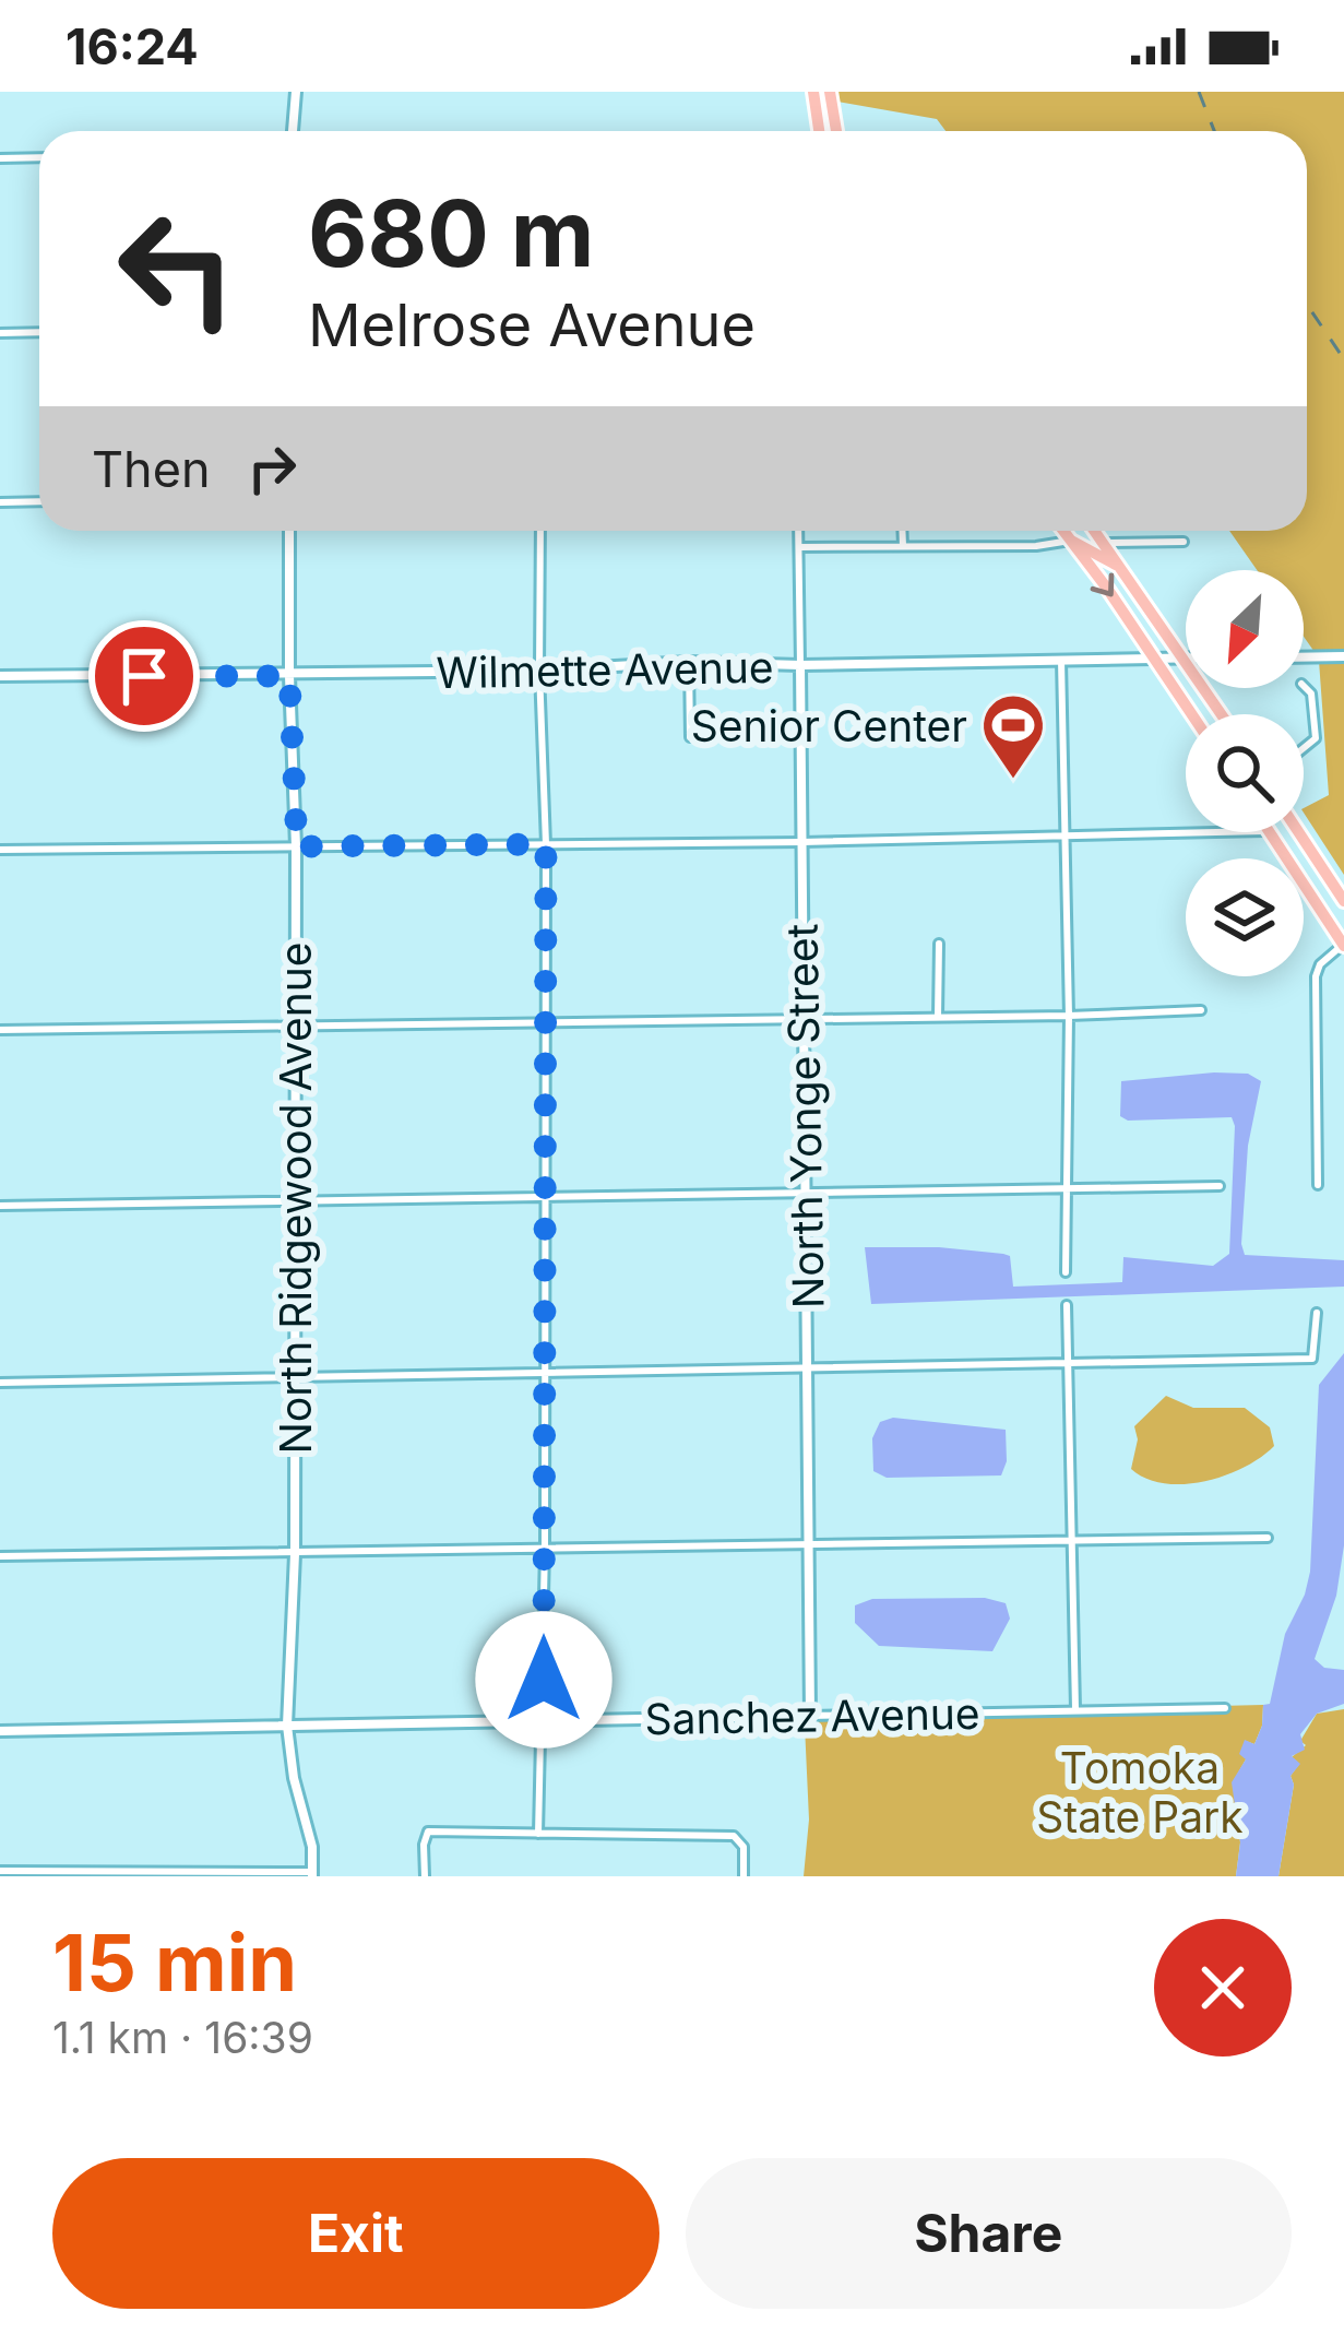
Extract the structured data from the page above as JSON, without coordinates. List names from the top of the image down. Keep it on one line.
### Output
{"streets":{"street":["Wilmette Avenue","North Yonge Street","North Ridgewood Avenue","Sanchez Avenue"]},"crossings":[["Wilmette Avenue","North Yonge Street"],["Wilmette Avenue","North Ridgewood Avenue"],["North Yonge Street","Sanchez Avenue"],["North Ridgewood Avenue","Sanchez Avenue"]],"parks":["Tomoka State Park"],"places":{"sports":["Senior Center"]},"north":"bottom left","page":{"status":"16:24","turn":["680 m","Melrose Avenue"],"then":"Then","heading":["15 min","1.1 km · 16:39"],"buttons":["Exit","Share"]}}
